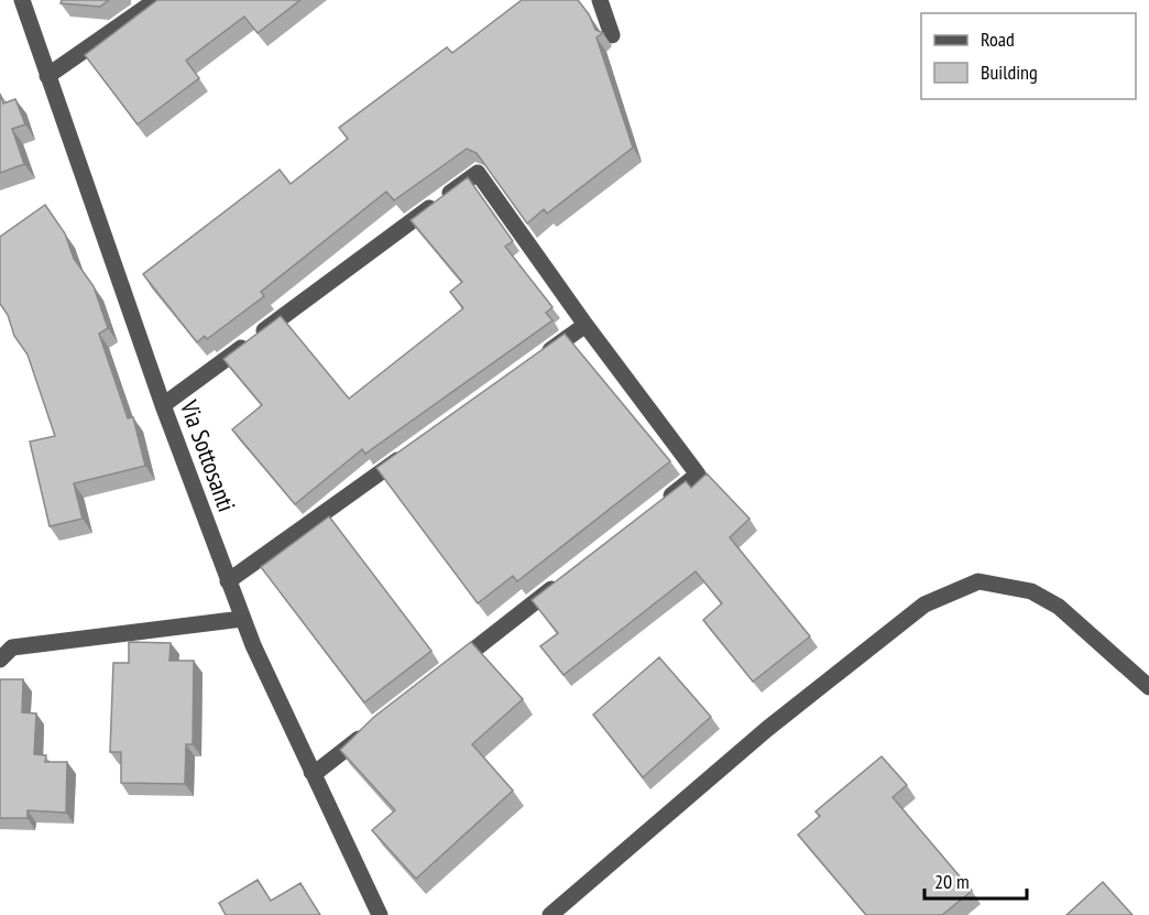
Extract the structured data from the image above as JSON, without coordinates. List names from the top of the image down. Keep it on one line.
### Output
{"streets":{"street":["Via Sottosanti"]},"legend":["Road","Building"],"scale_bar":"20 m"}
